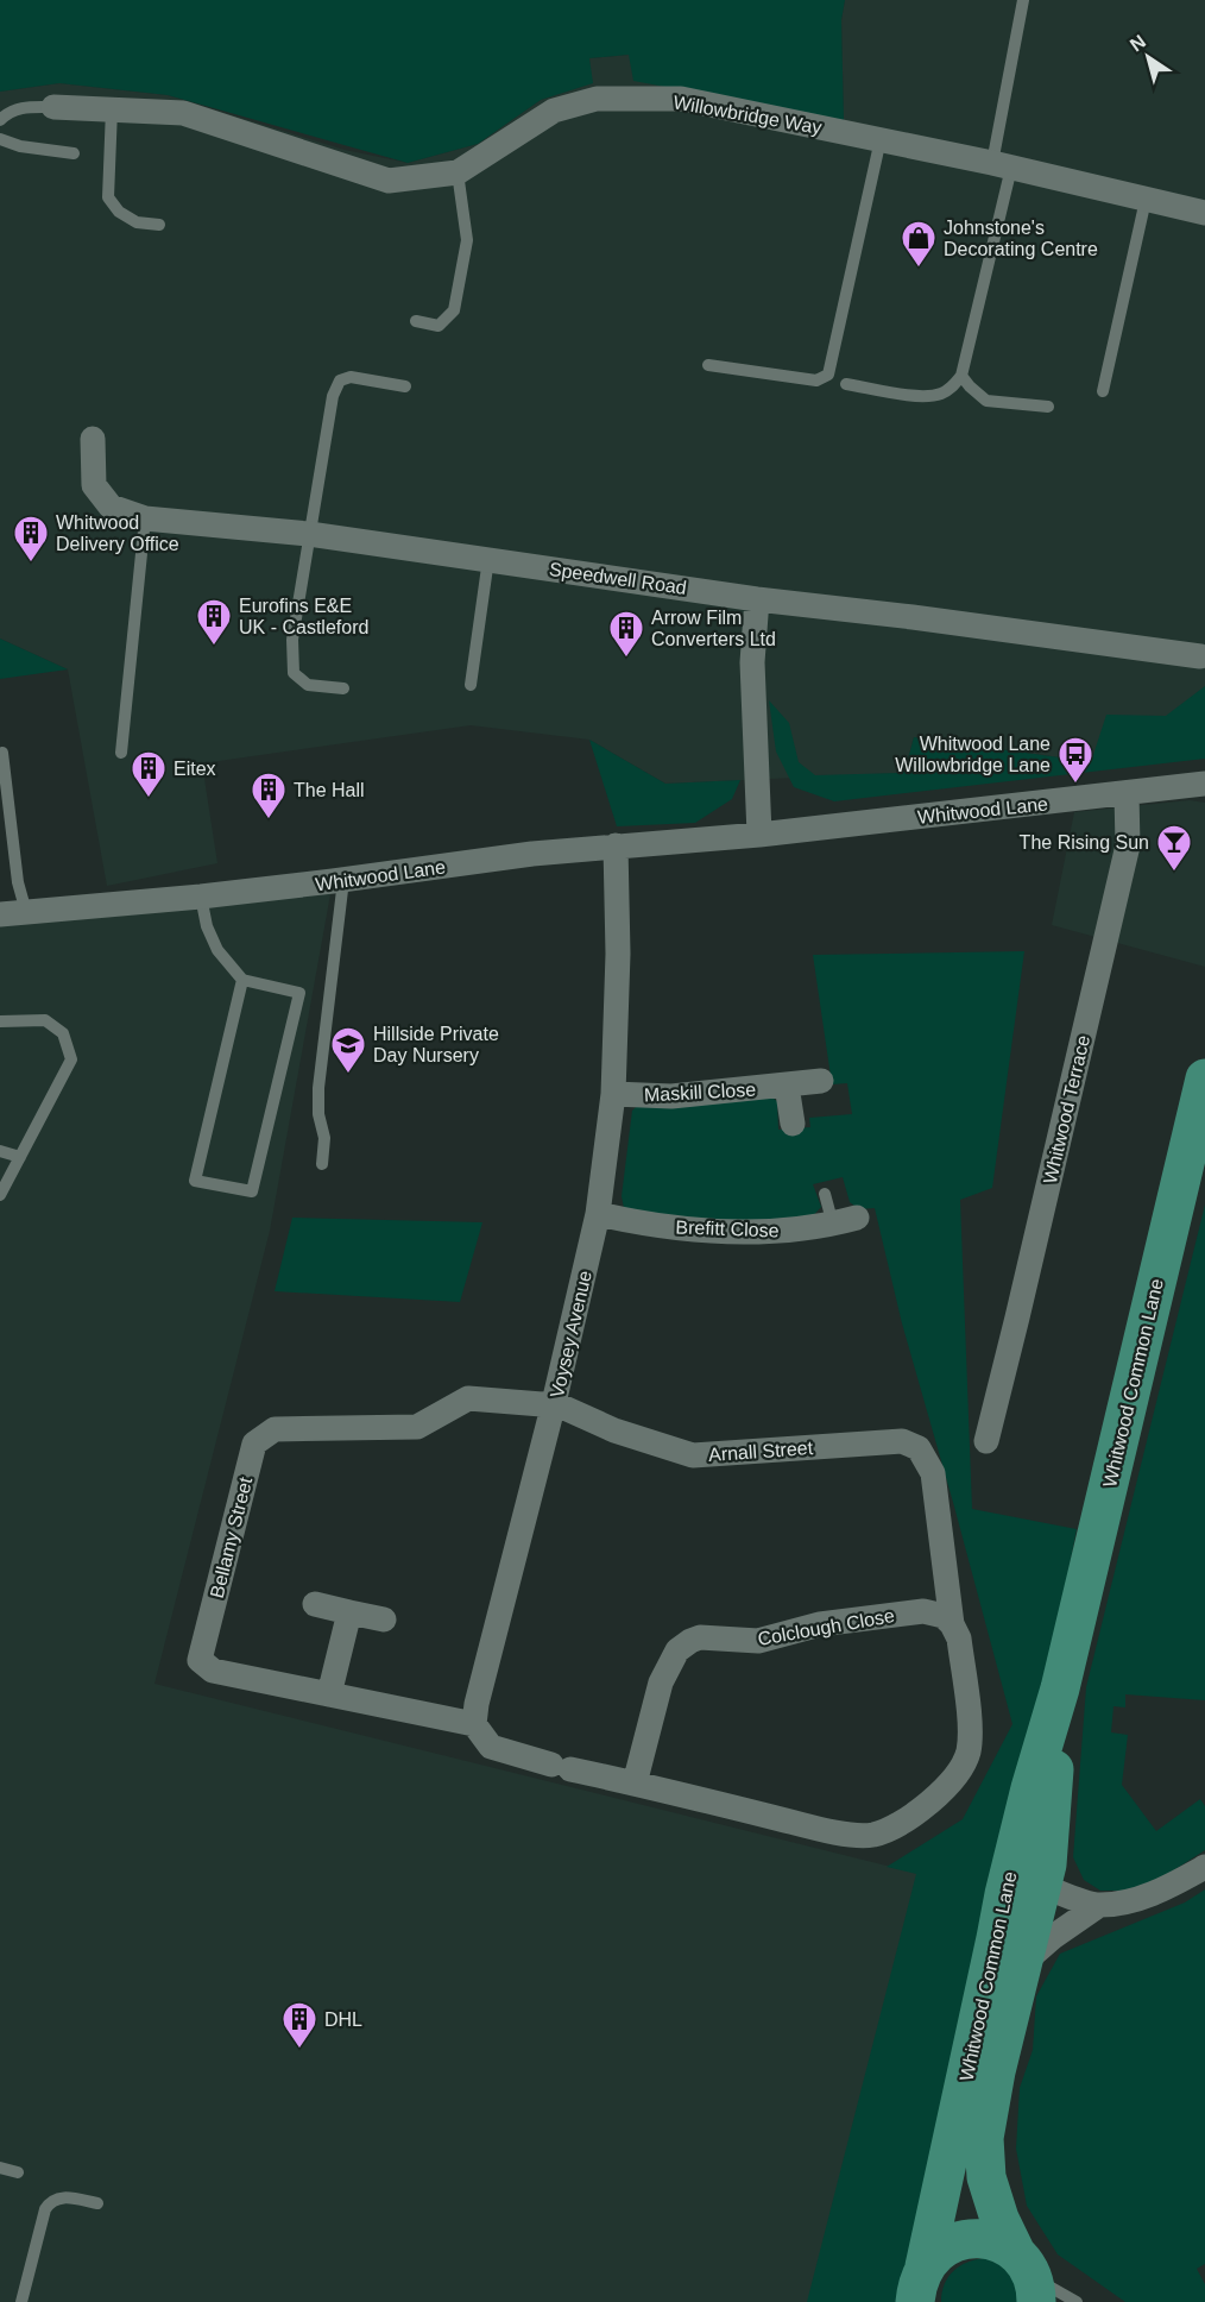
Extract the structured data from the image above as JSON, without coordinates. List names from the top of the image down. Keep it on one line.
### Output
{"streets":{"main road":["Whitwood Common Lane"],"street":["Willowbridge Way","Speedwell Road","Whitwood Lane","Maskill Close","Whitwood Terrace","Brefitt Close","Voysey Avenue","Arnall Street","Bellamy Street","Colclough Close"]},"crossings":[["Whitwood Lane","Whitwood Terrace"],["Whitwood Lane","Voysey Avenue"],["Maskill Close","Voysey Avenue"],["Brefitt Close","Voysey Avenue"],["Voysey Avenue","Arnall Street"],["Voysey Avenue","Bellamy Street"],["Arnall Street","Bellamy Street"],["Arnall Street","Colclough Close"]],"places":{"shop":["Johnstone's Decorating Centre"],"building":["Whitwood Delivery Office","Eurofins E&E UK - Castleford","Arrow Film Converters Ltd","Eitex","The Hall","DHL"],"bus stop":["Whitwood Lane Willowbridge Lane"],"bar":["The Rising Sun"],"school or university":["Hillside Private Day Nursery"]},"north":"top left"}
